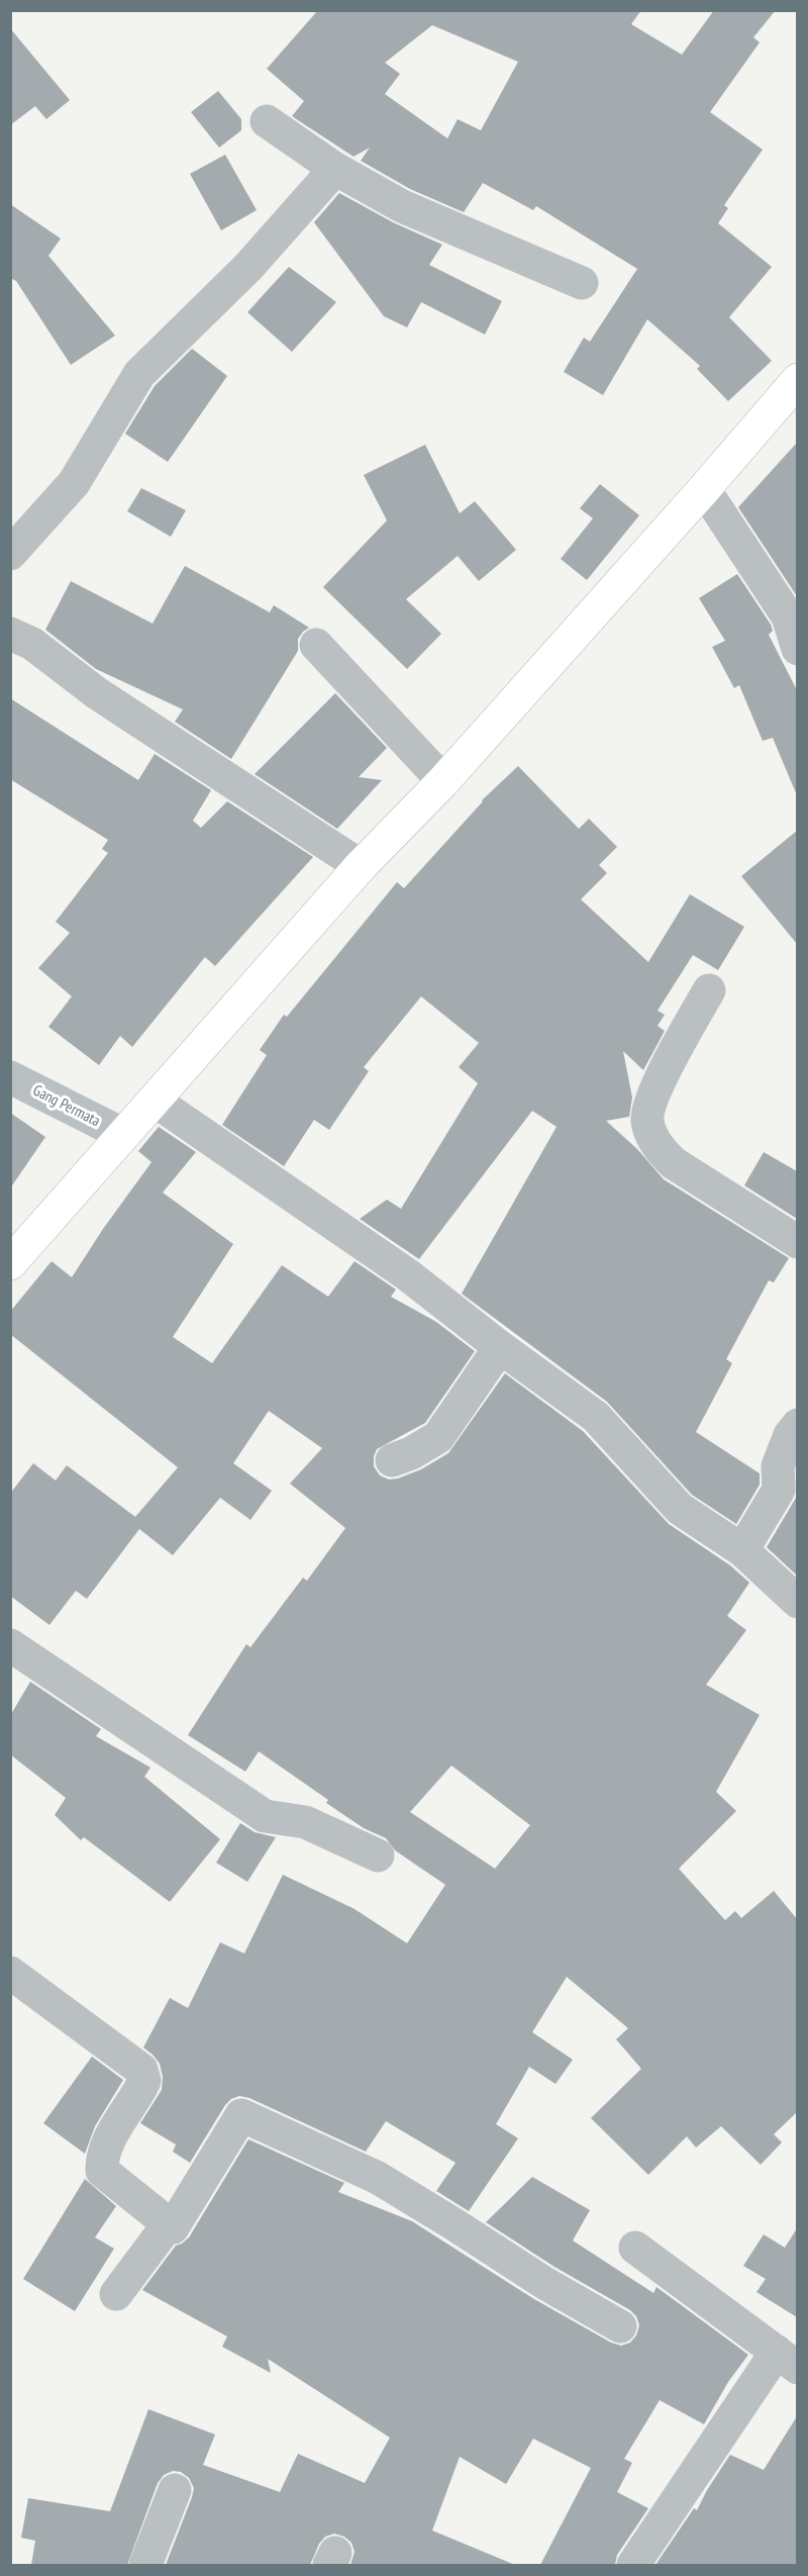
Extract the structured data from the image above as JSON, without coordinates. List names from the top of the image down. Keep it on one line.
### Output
{"streets":{"street":["Gang Permata"]}}
